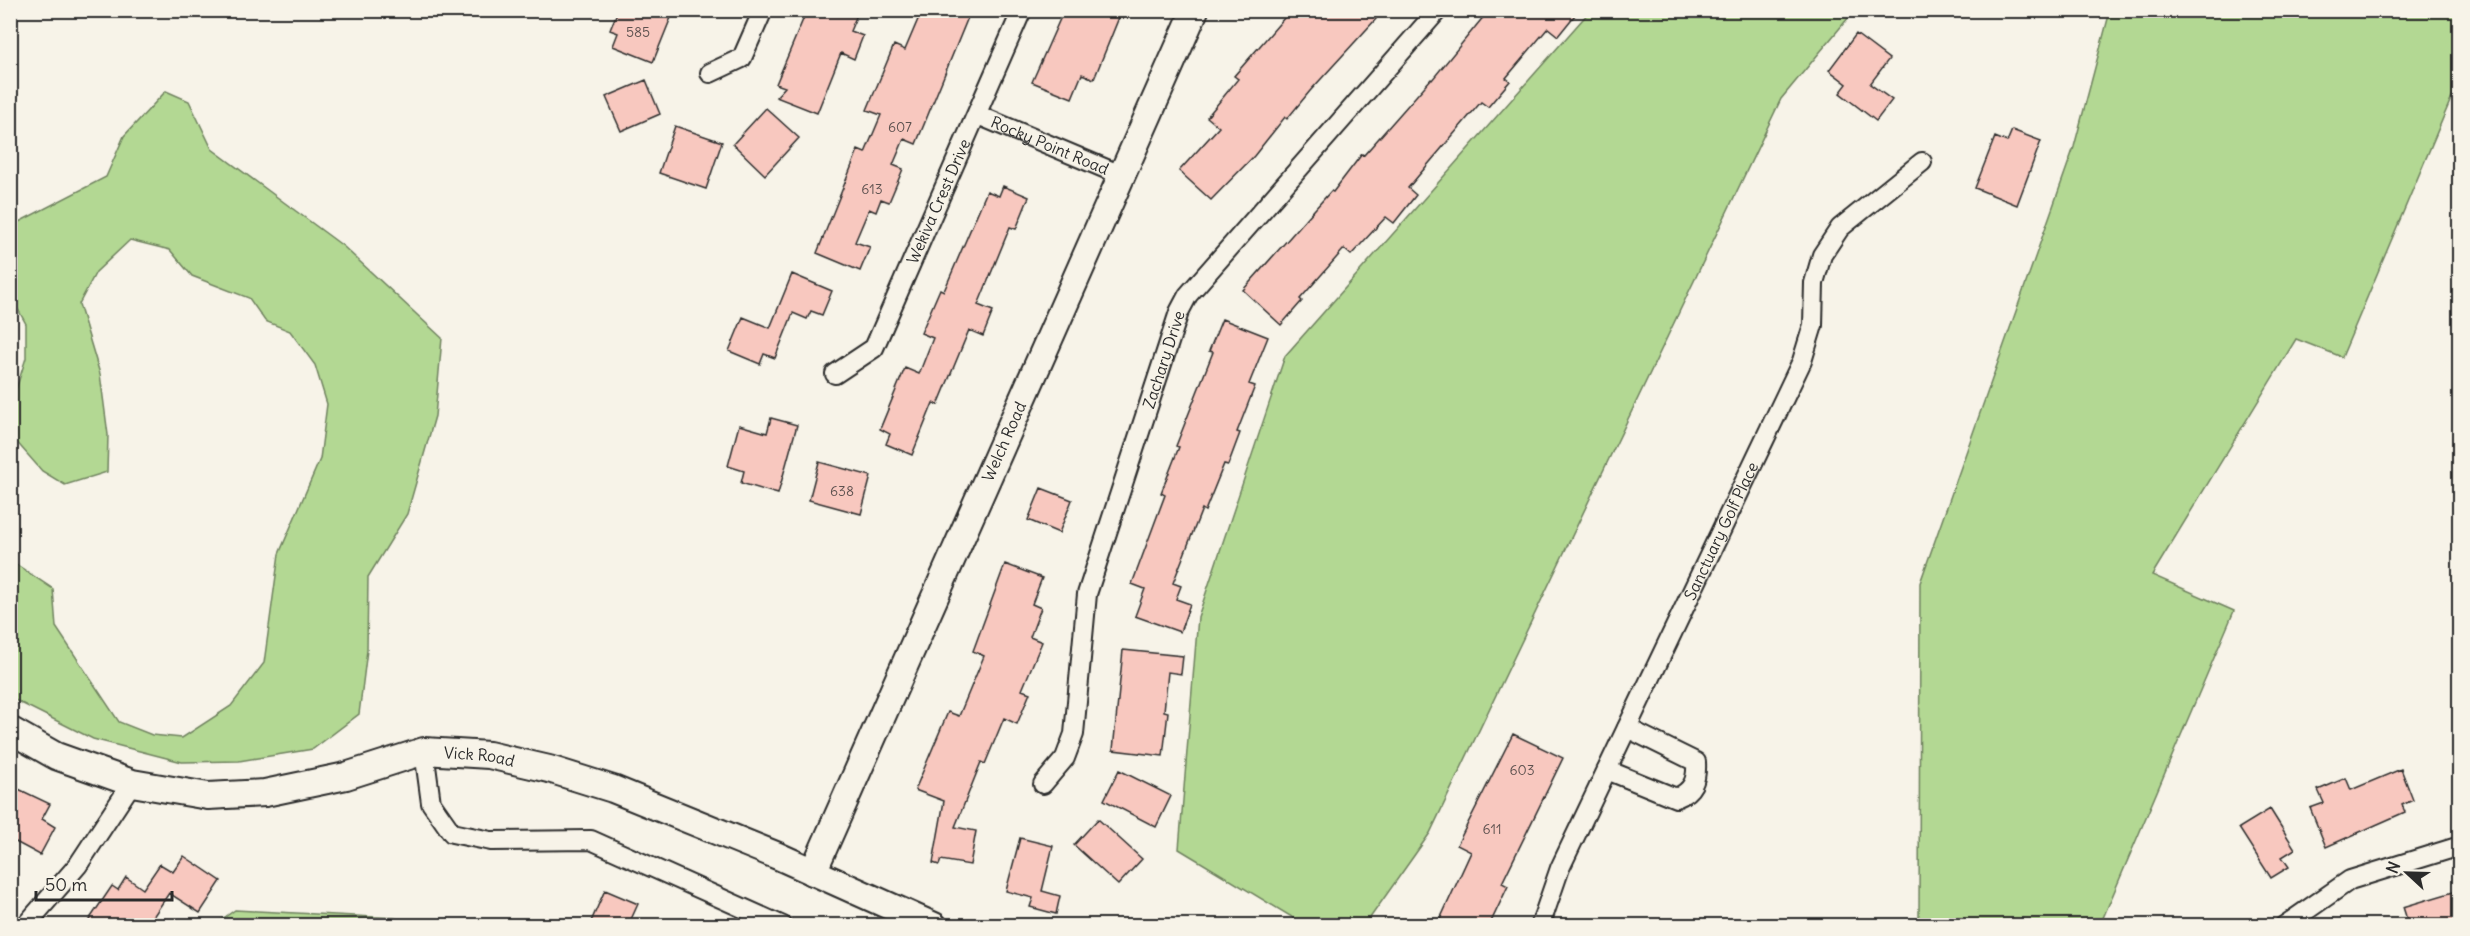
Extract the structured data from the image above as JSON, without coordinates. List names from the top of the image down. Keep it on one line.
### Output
{"streets":{"street":["Rocky Point Road","Wekiva Crest Drive","Zachary Drive","Welch Road","Sanctuary Golf Place","Vick Road"]},"crossings":[["Rocky Point Road","Wekiva Crest Drive"],["Rocky Point Road","Welch Road"],["Welch Road","Vick Road"]],"house_numbers":["585","607","613","638","603","611"],"scale_bar":"50 m","north":"left"}
